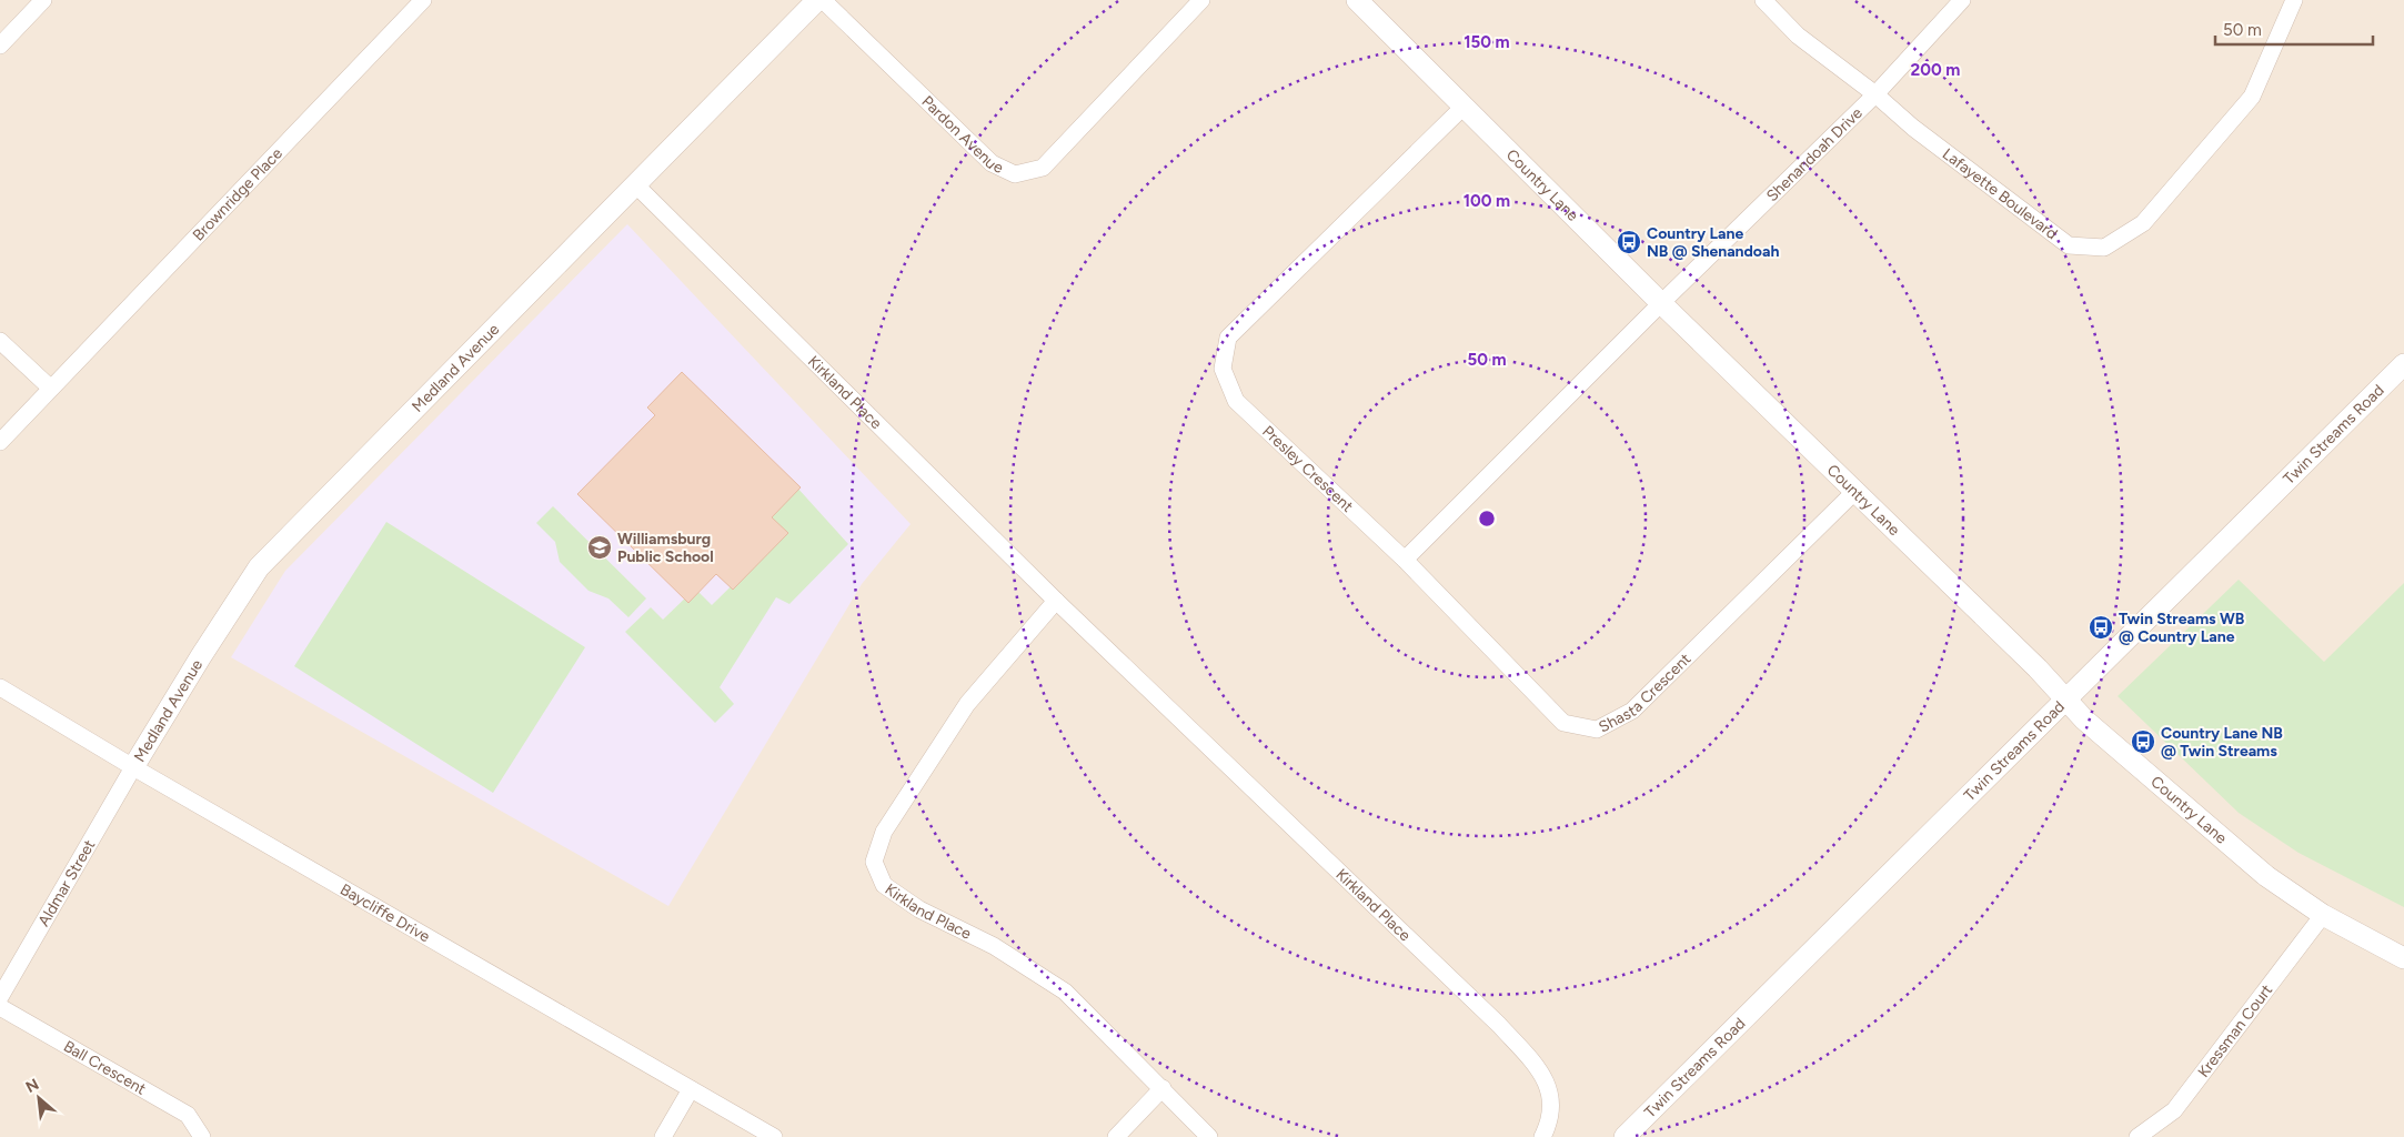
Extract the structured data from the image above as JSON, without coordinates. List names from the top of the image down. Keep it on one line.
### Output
{"streets":{"street":["Pardon Avenue","Shenandoah Drive","Country Lane","Brownridge Place","Lafayette Boulevard","Medland Avenue","Kirkland Place","Twin Streams Road","Presley Crescent","Shasta Crescent","Aldmar Street","Baycliffe Drive","Kressman Court","Ball Crescent"]},"crossings":[["Shenandoah Drive","Country Lane"],["Shenandoah Drive","Lafayette Boulevard"],["Country Lane","Twin Streams Road"],["Country Lane","Presley Crescent"],["Country Lane","Shasta Crescent"],["Country Lane","Kressman Court"],["Medland Avenue","Kirkland Place"],["Medland Avenue","Aldmar Street"],["Medland Avenue","Baycliffe Drive"],["Presley Crescent","Shasta Crescent"],["Aldmar Street","Baycliffe Drive"]],"places":{"bus stop":["Country Lane NB @ Shenandoah","Twin Streams WB @ Country Lane","Country Lane NB @ Twin Streams"],"school or university":["Williamsburg Public School"]},"scale_bar":"50 m","north":"top left","rings":["150 m","200 m","100 m","50 m"]}
